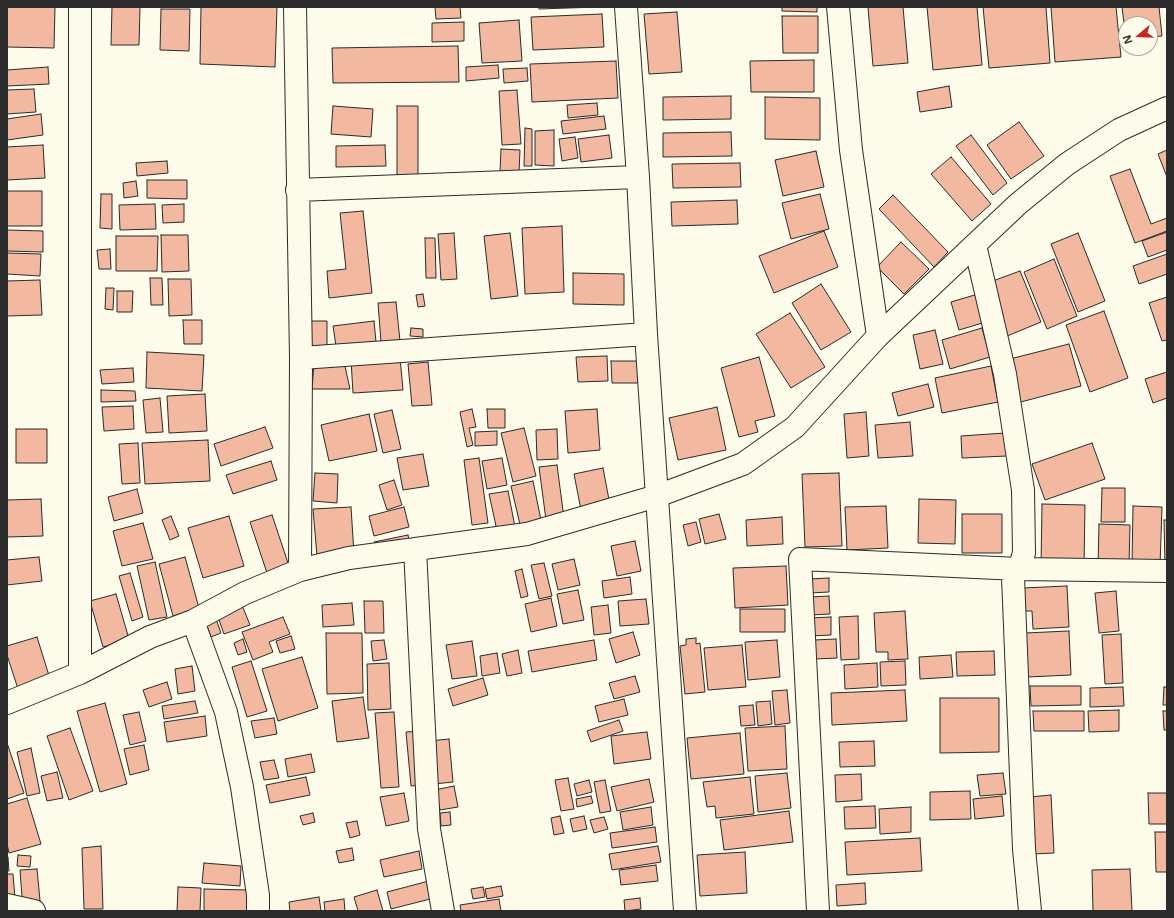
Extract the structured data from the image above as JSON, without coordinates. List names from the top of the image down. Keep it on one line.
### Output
{"north":"left"}
